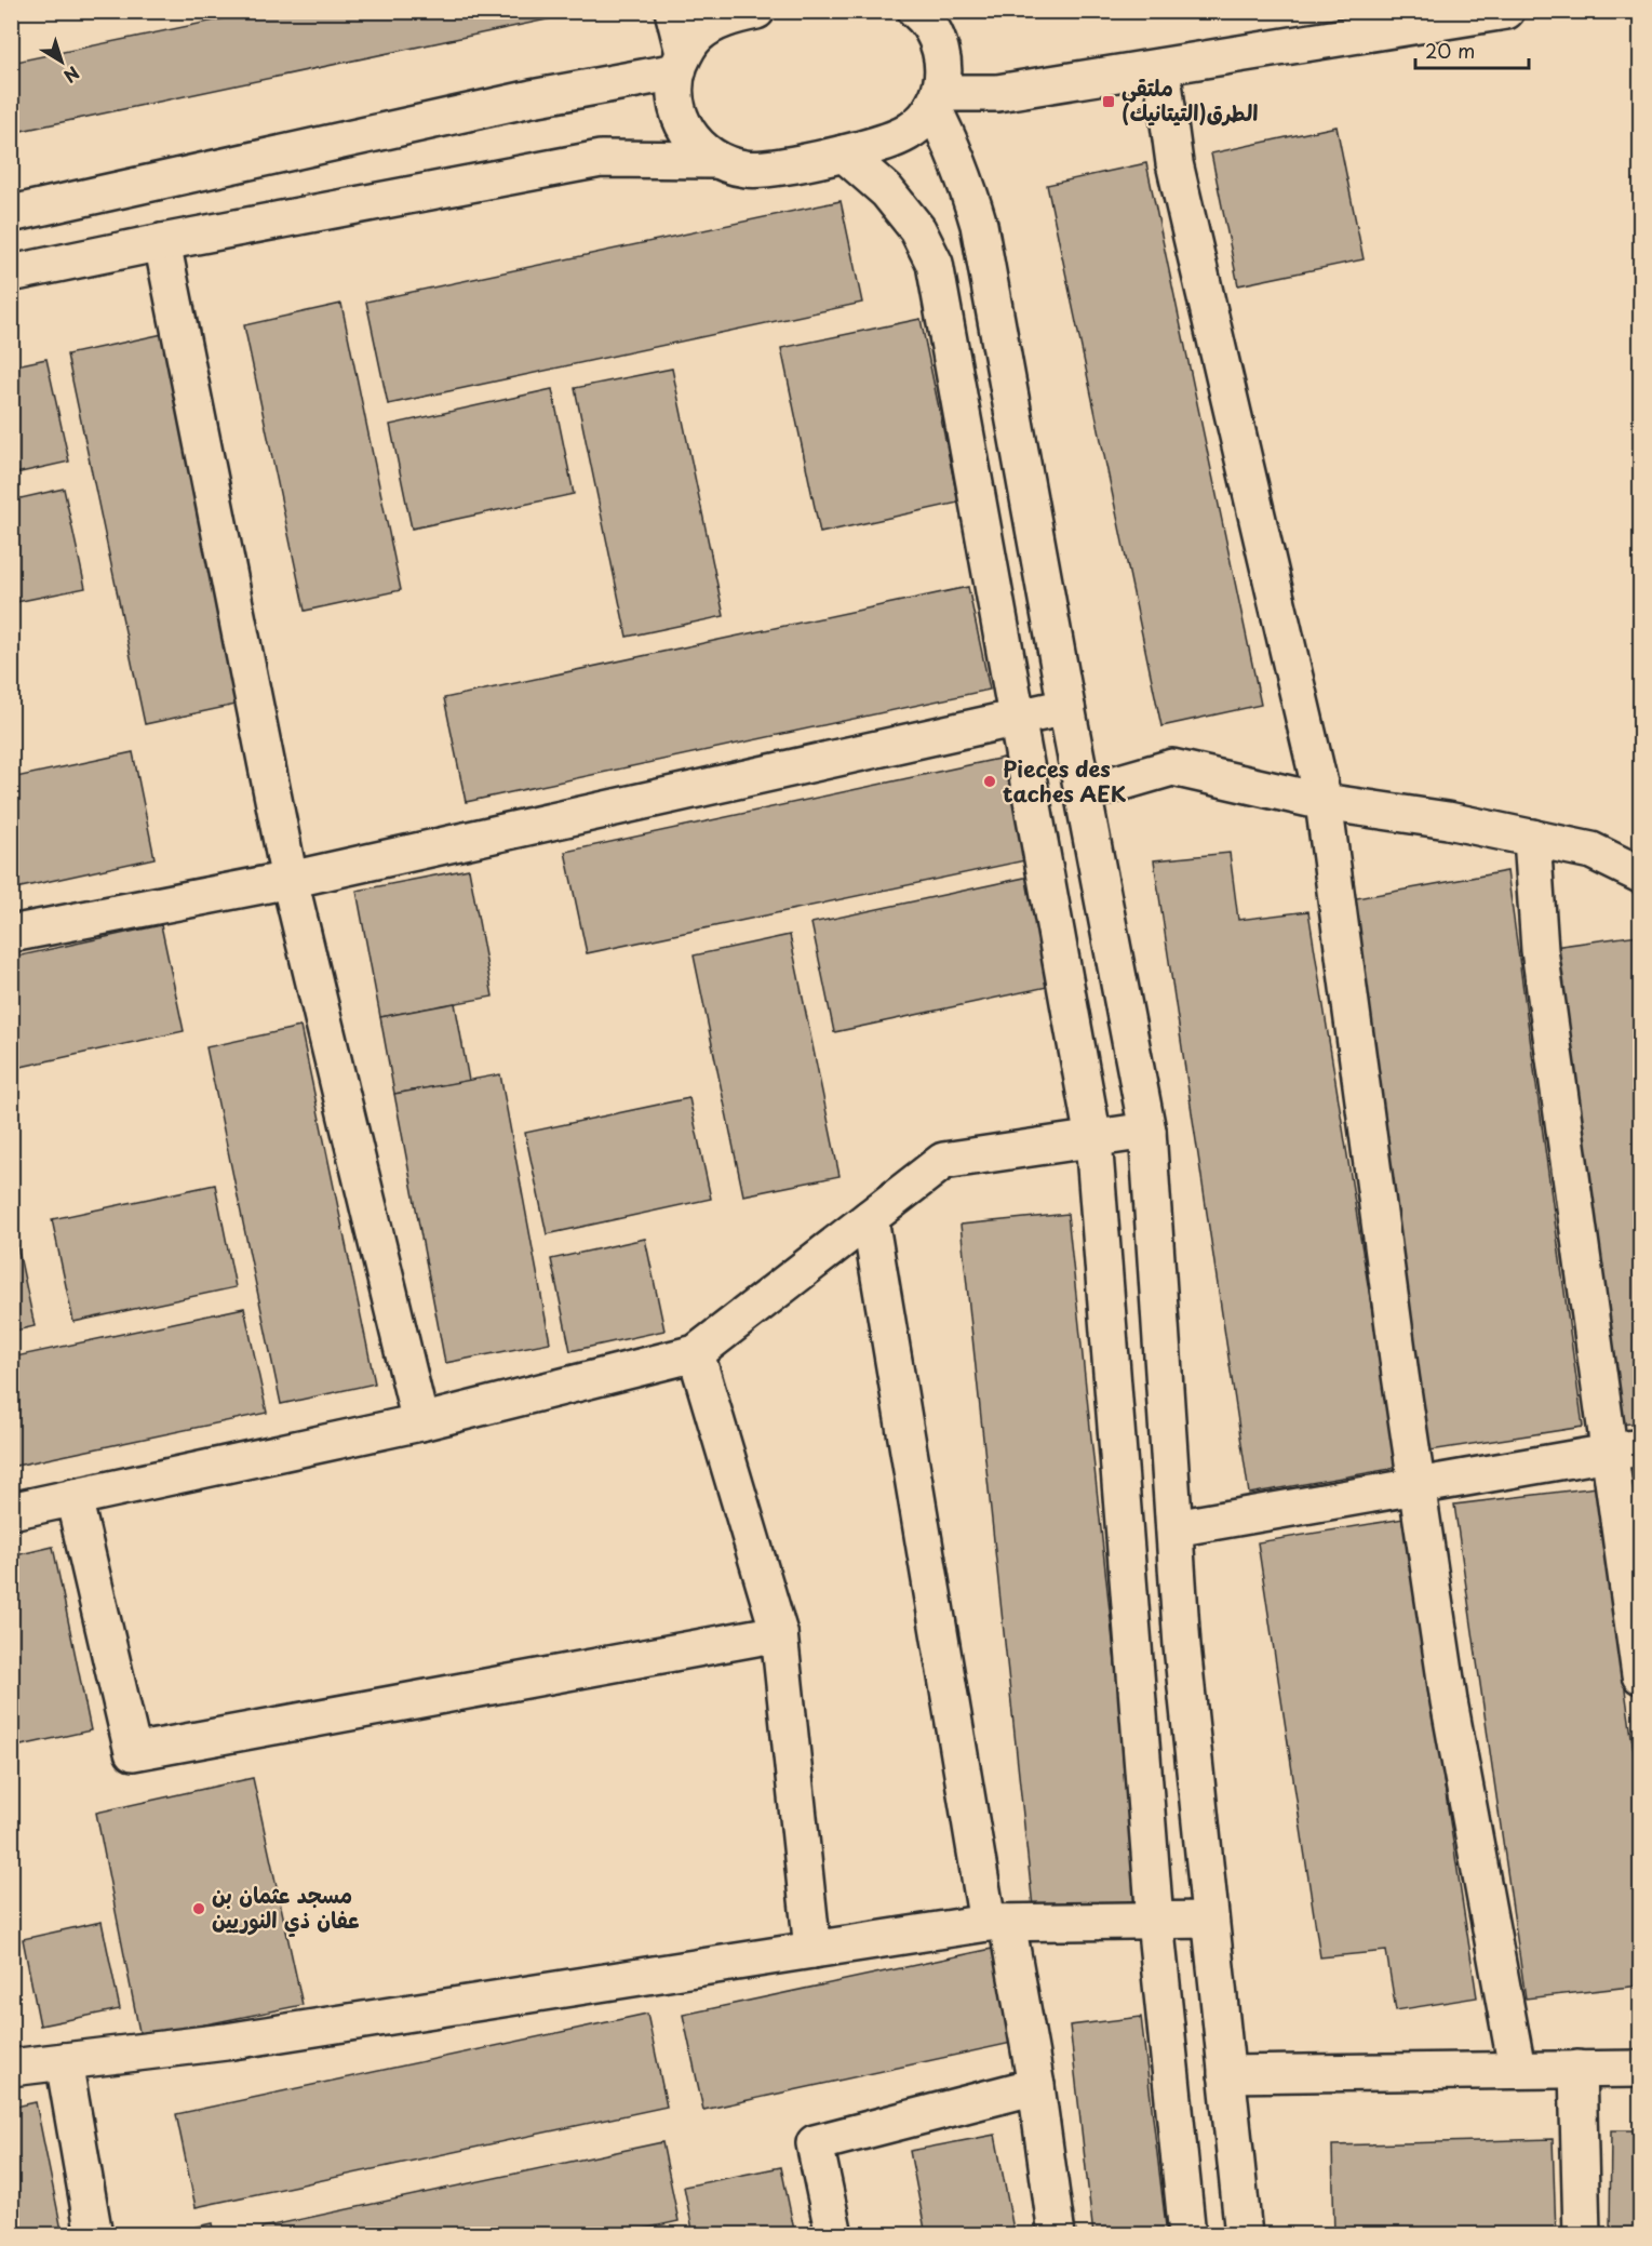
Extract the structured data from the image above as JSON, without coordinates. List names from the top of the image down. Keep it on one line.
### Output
{"places":{"transit":["ملتقى الطرق(التيتانيك)"],"other":["Pieces des taches AEK","مسجد عثمان بن عفان ذي النوريين"]},"scale_bar":"20 m","north":"bottom right"}
